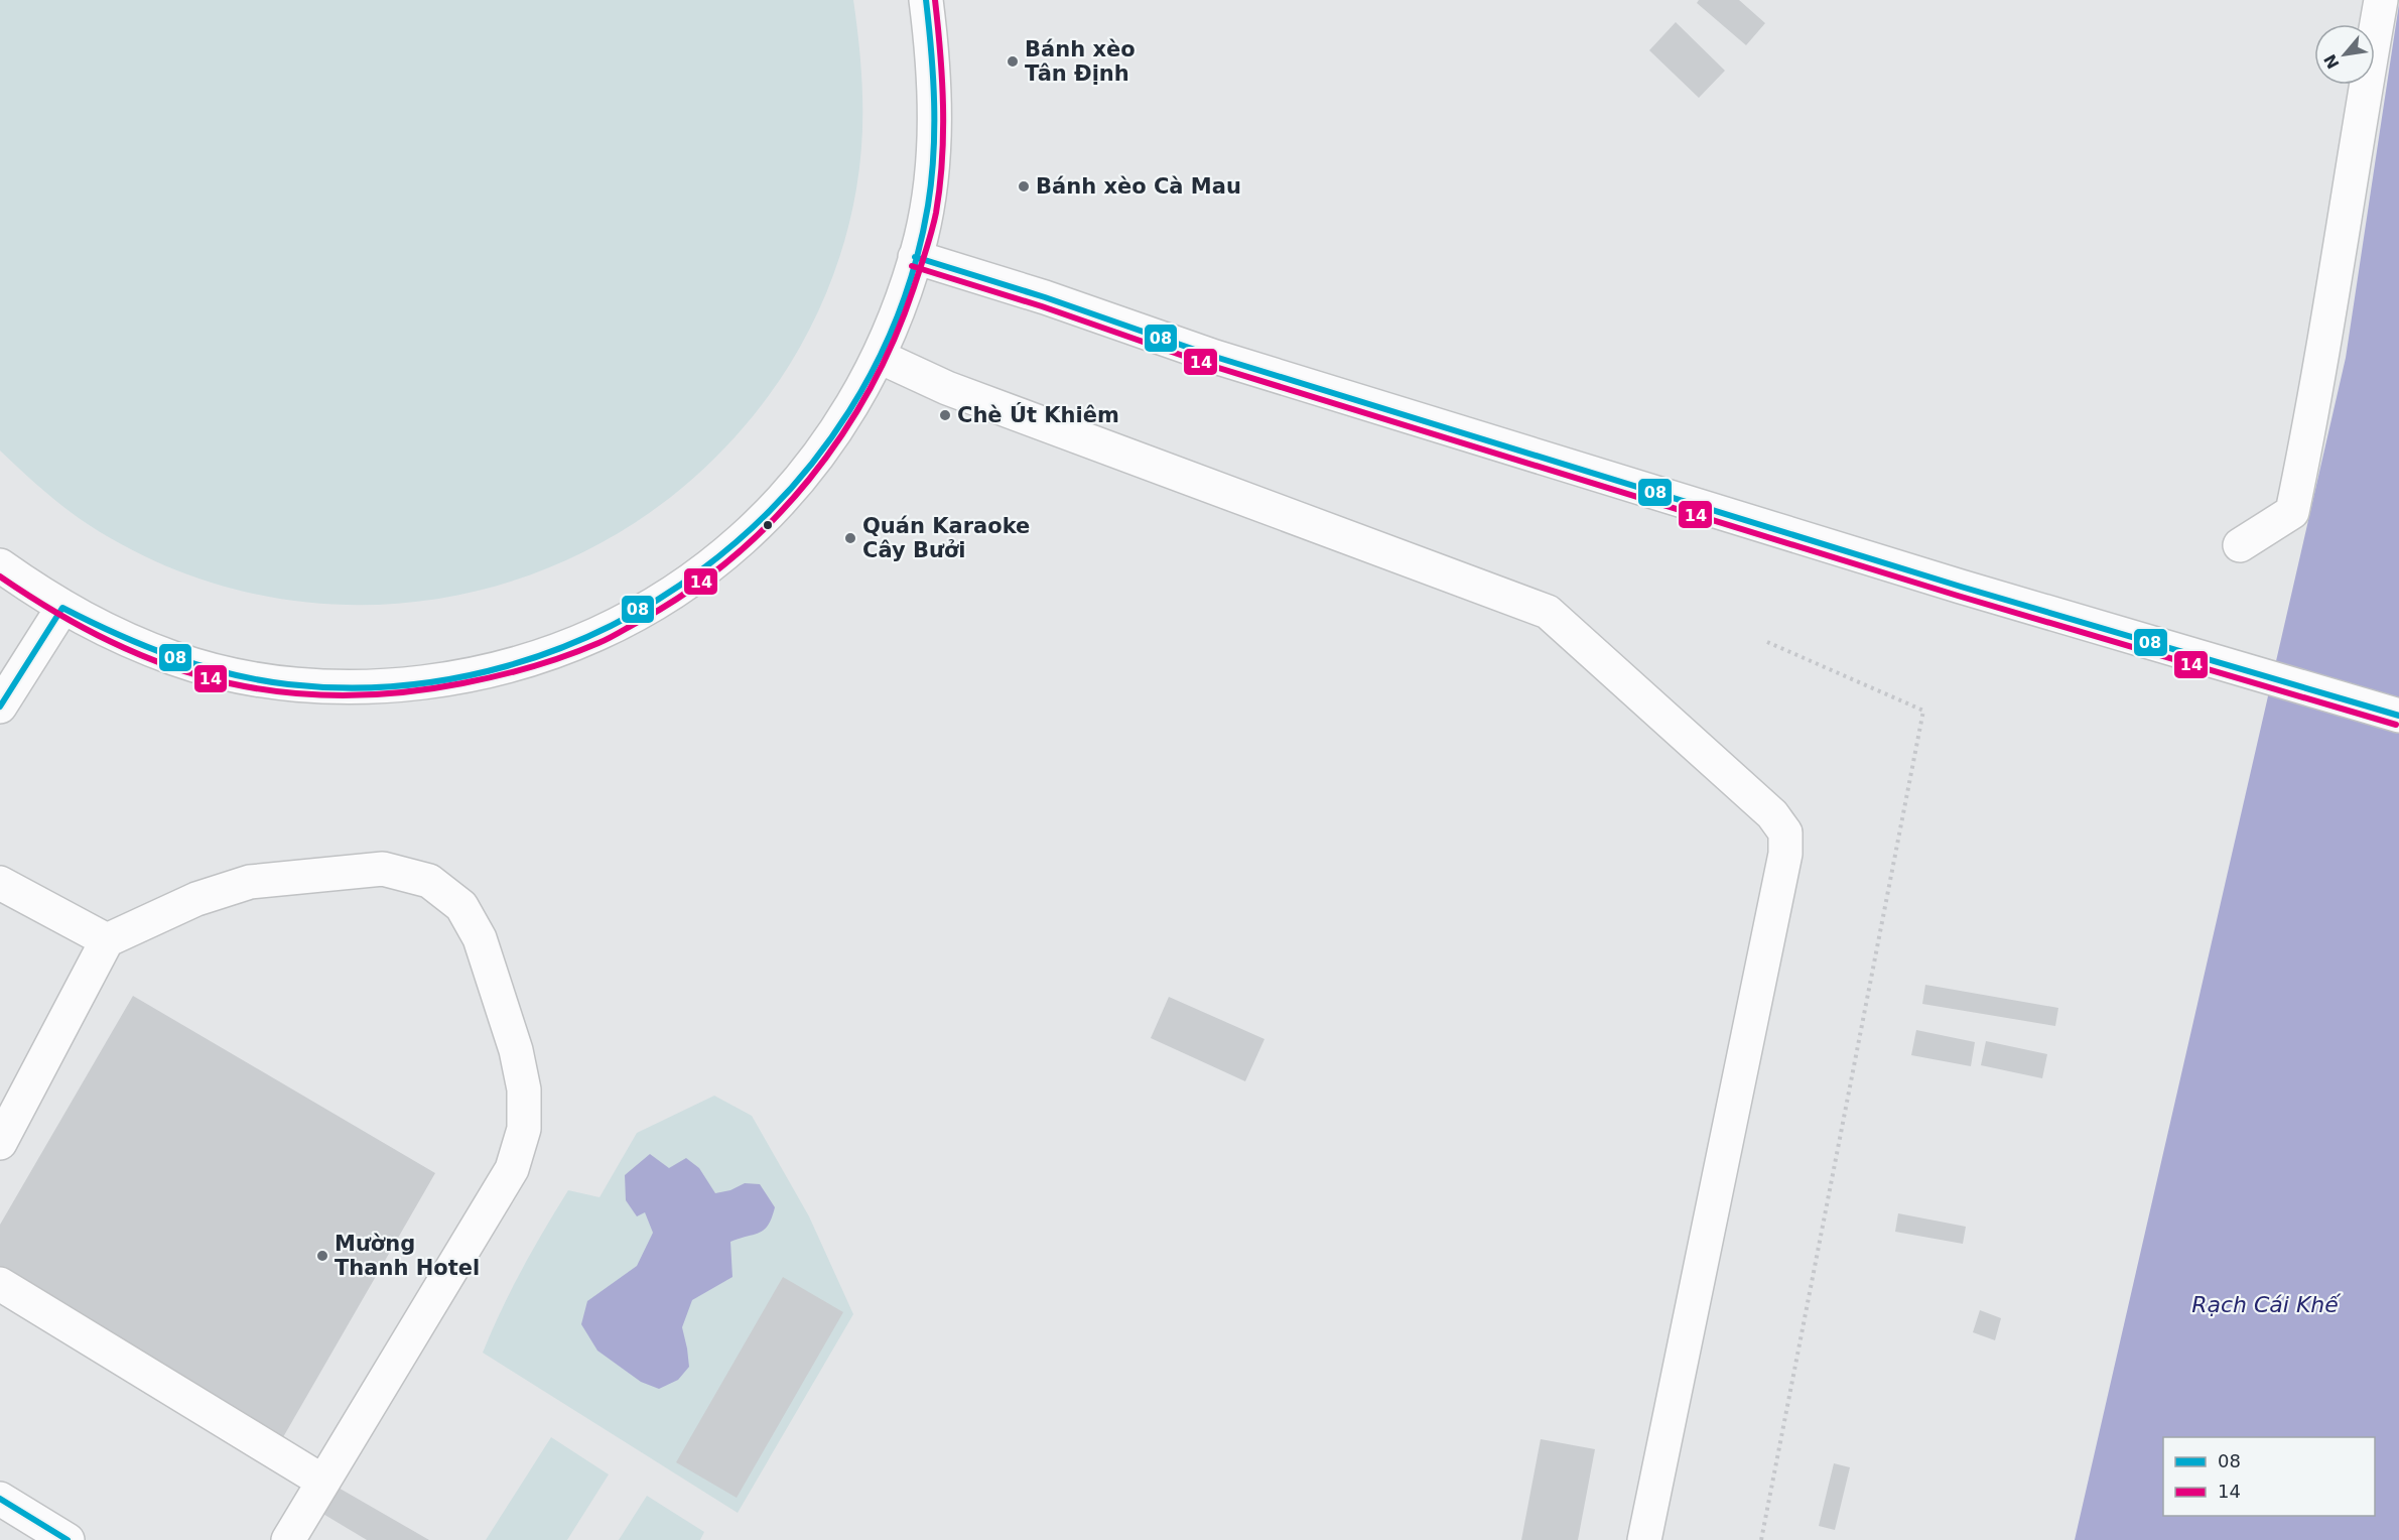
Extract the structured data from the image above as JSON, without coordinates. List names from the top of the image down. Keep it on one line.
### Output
{"water":["Rạch Cái Khế"],"places":["Bánh xèo Tân Định","Bánh xèo Cà Mau","Chè Út Khiêm","Quán Karaoke Cây Bưởi","Mường Thanh Hotel"],"lines":["transit line 08","transit line 14"],"legend":["08","14"],"north":"bottom left"}
